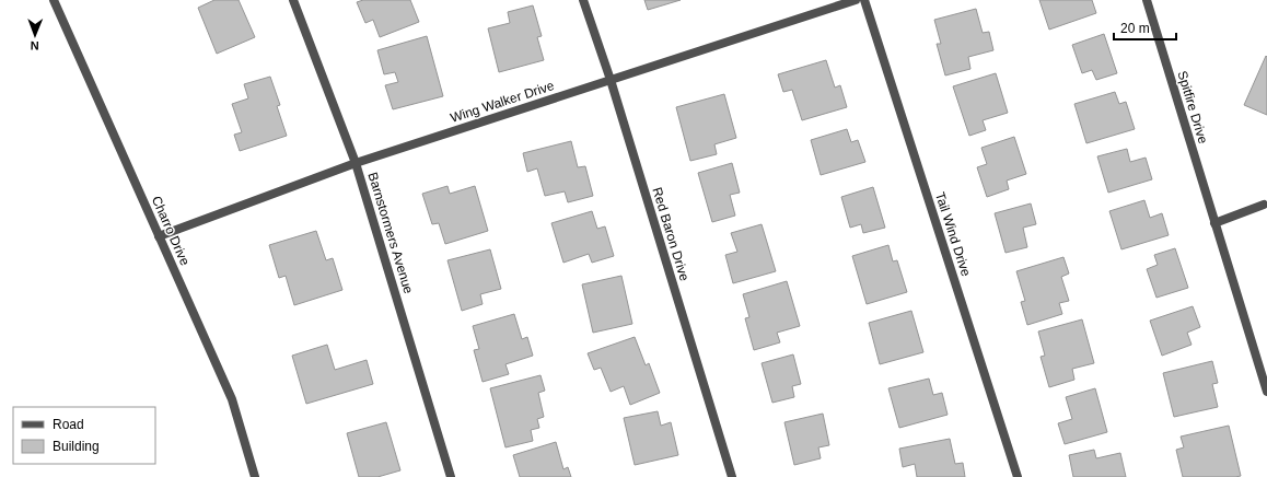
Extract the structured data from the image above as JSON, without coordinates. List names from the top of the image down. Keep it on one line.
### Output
{"streets":{"street":["Wing Walker Drive","Spitfire Drive","Charro Drive","Barnstormers Avenue","Red Baron Drive","Tail Wind Drive"]},"crossings":[["Wing Walker Drive","Charro Drive"],["Wing Walker Drive","Barnstormers Avenue"],["Wing Walker Drive","Red Baron Drive"]],"legend":["Road","Building"],"scale_bar":"20 m","north":"bottom"}
